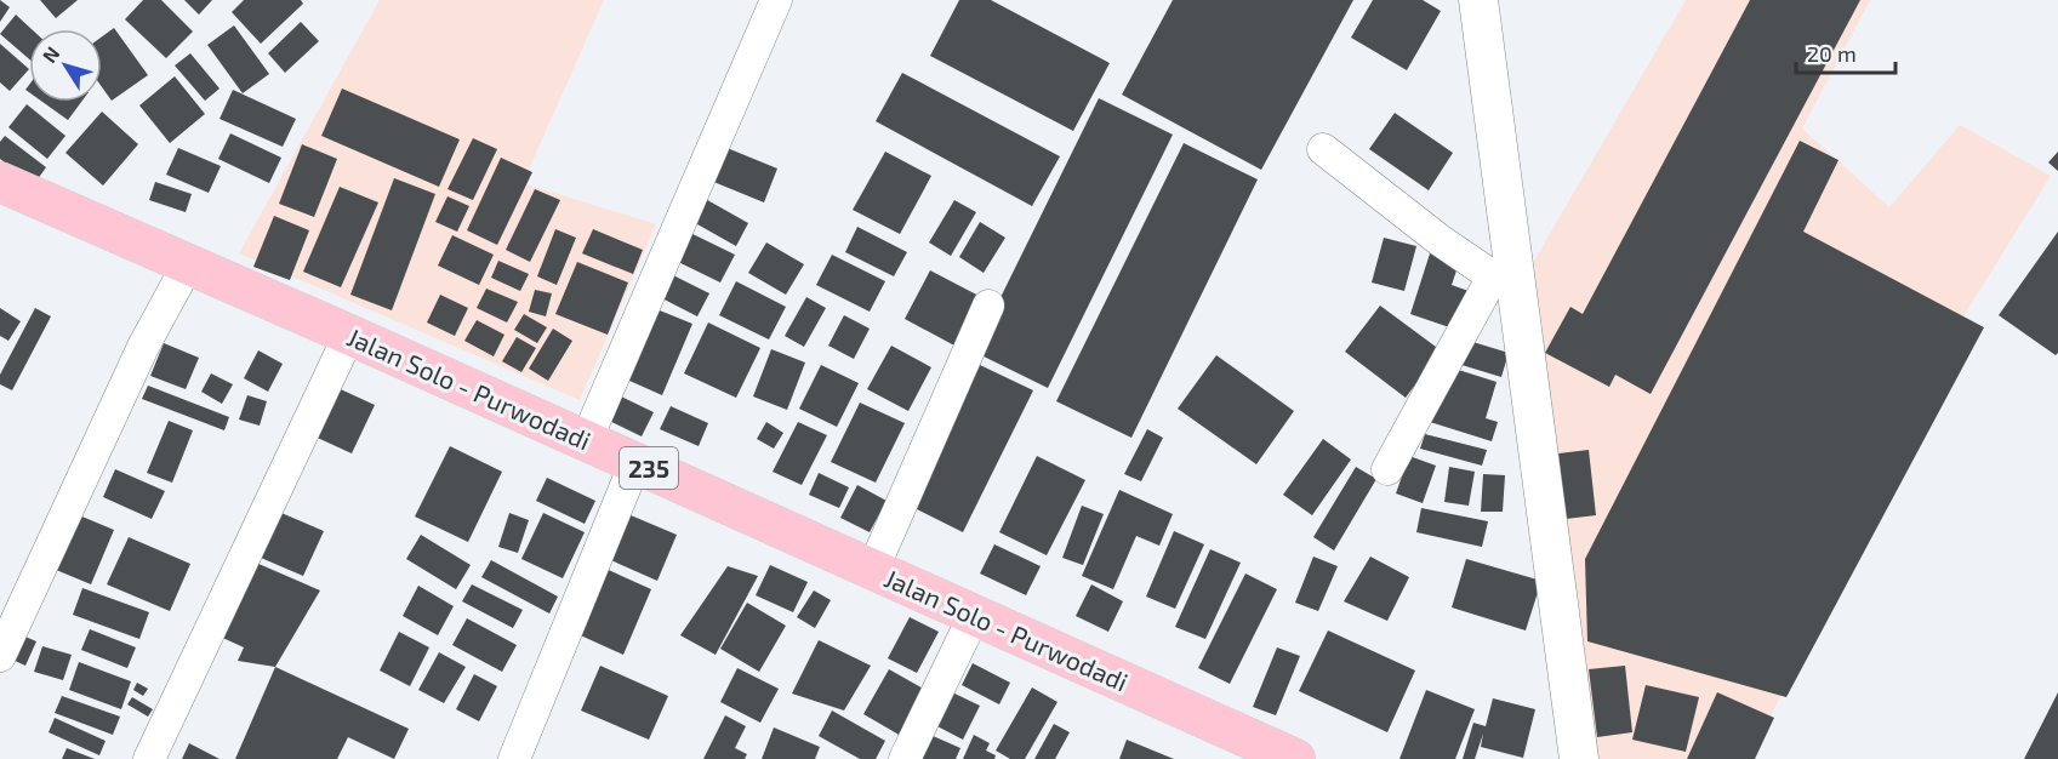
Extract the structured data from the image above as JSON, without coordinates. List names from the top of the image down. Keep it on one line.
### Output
{"streets":{"main road":["Jalan Solo - Purwodadi","235"]},"scale_bar":"20 m","north":"top left"}
